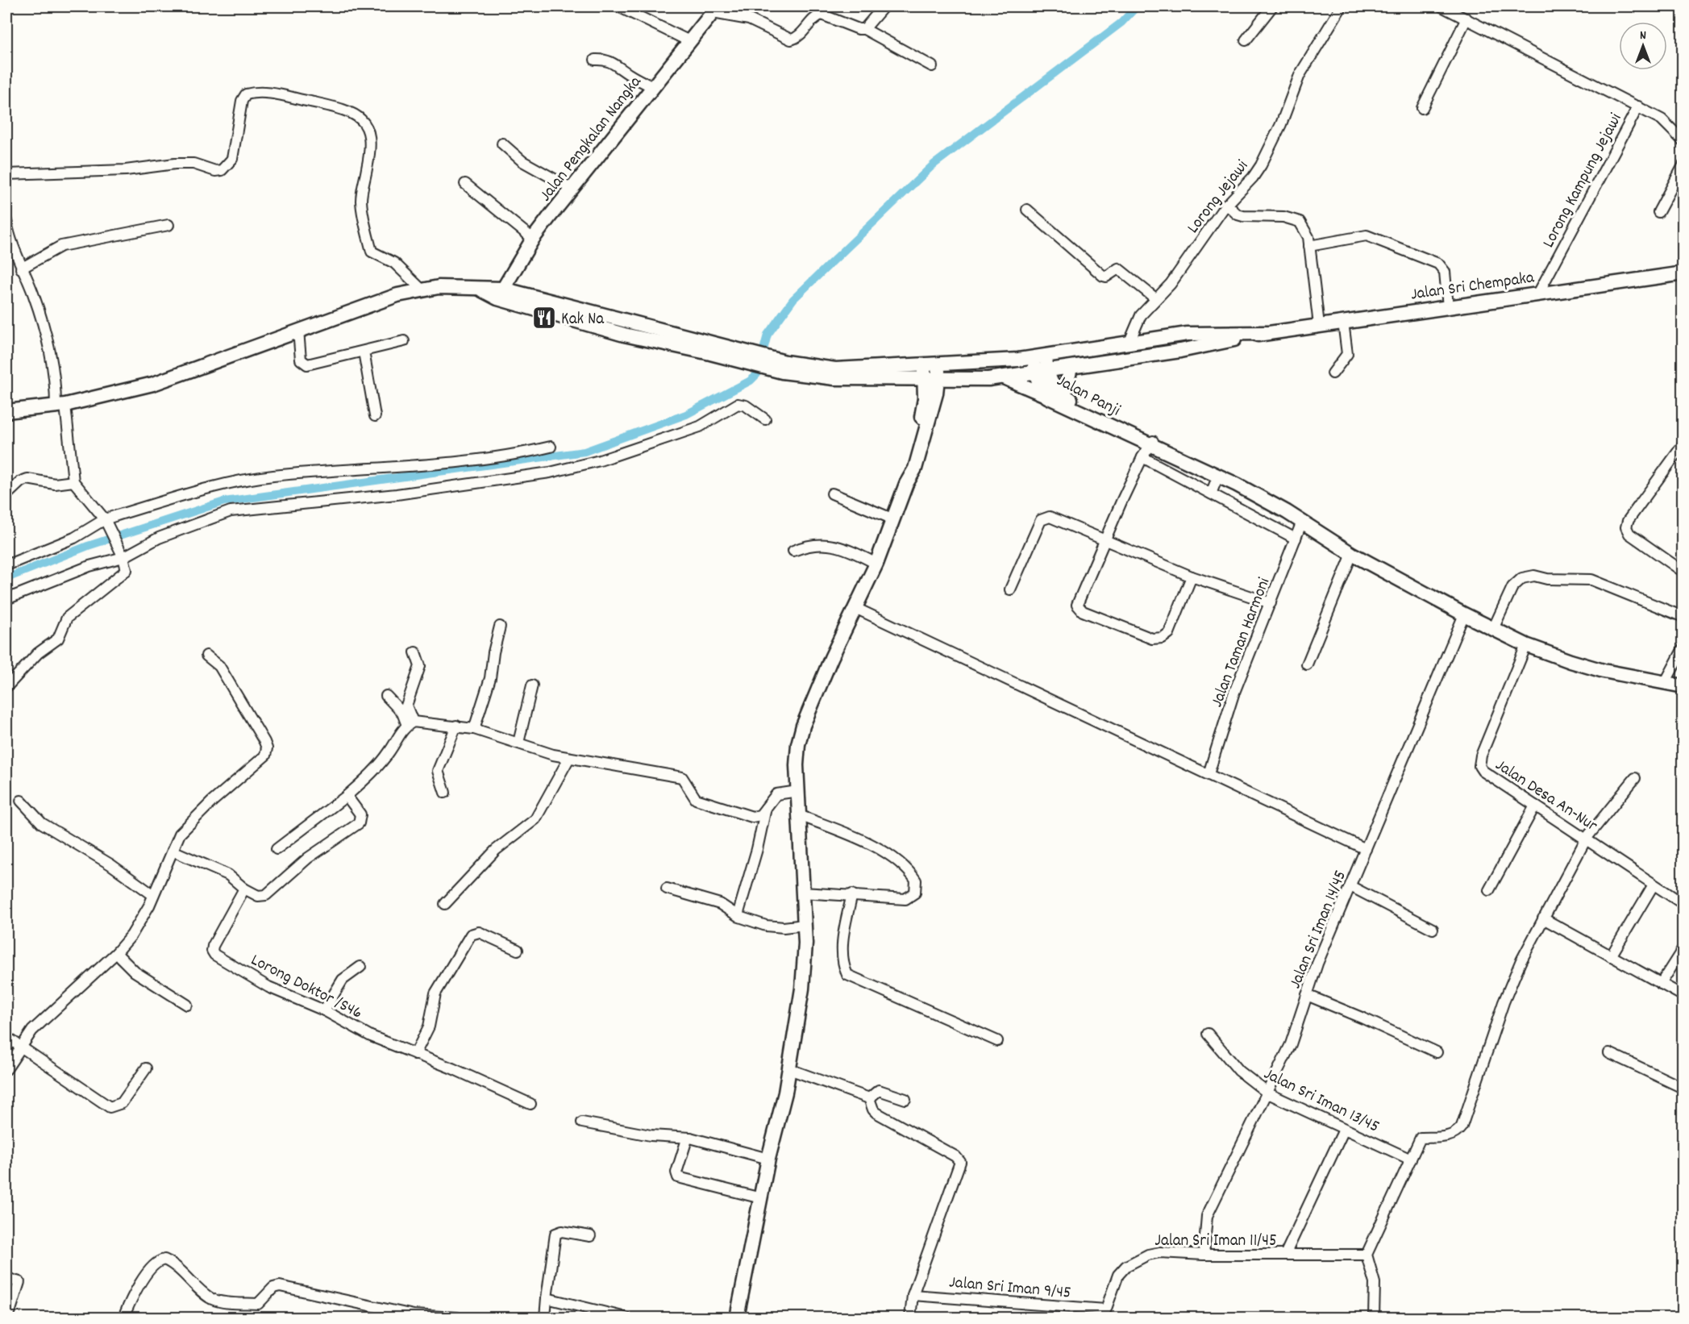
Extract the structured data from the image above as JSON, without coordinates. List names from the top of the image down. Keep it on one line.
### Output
{"streets":{"main road":["Jalan Pengkalan Nangka","Jalan Sri Chempaka","Jalan Panji"],"street":["Lorong Kampung Jejawi","Lorong Jejawi","Jalan Taman Harmoni","Jalan Desa An-Nur","Jalan Sri Iman 14/45","Lorong Doktor /S46","Jalan Sri Iman 13/45","Jalan Sri Iman 11/45","Jalan Sri Iman 9/45"]},"crossings":[["Lorong Kampung Jejawi","Jalan Sri Chempaka"],["Jalan Sri Iman 14/45","Jalan Sri Iman 13/45"],["Jalan Sri Iman 14/45","Jalan Sri Iman 11/45"],["Jalan Sri Iman 11/45","Jalan Sri Iman 9/45"]],"places":{"restaurant":["Kak Na"]},"north":"top"}
